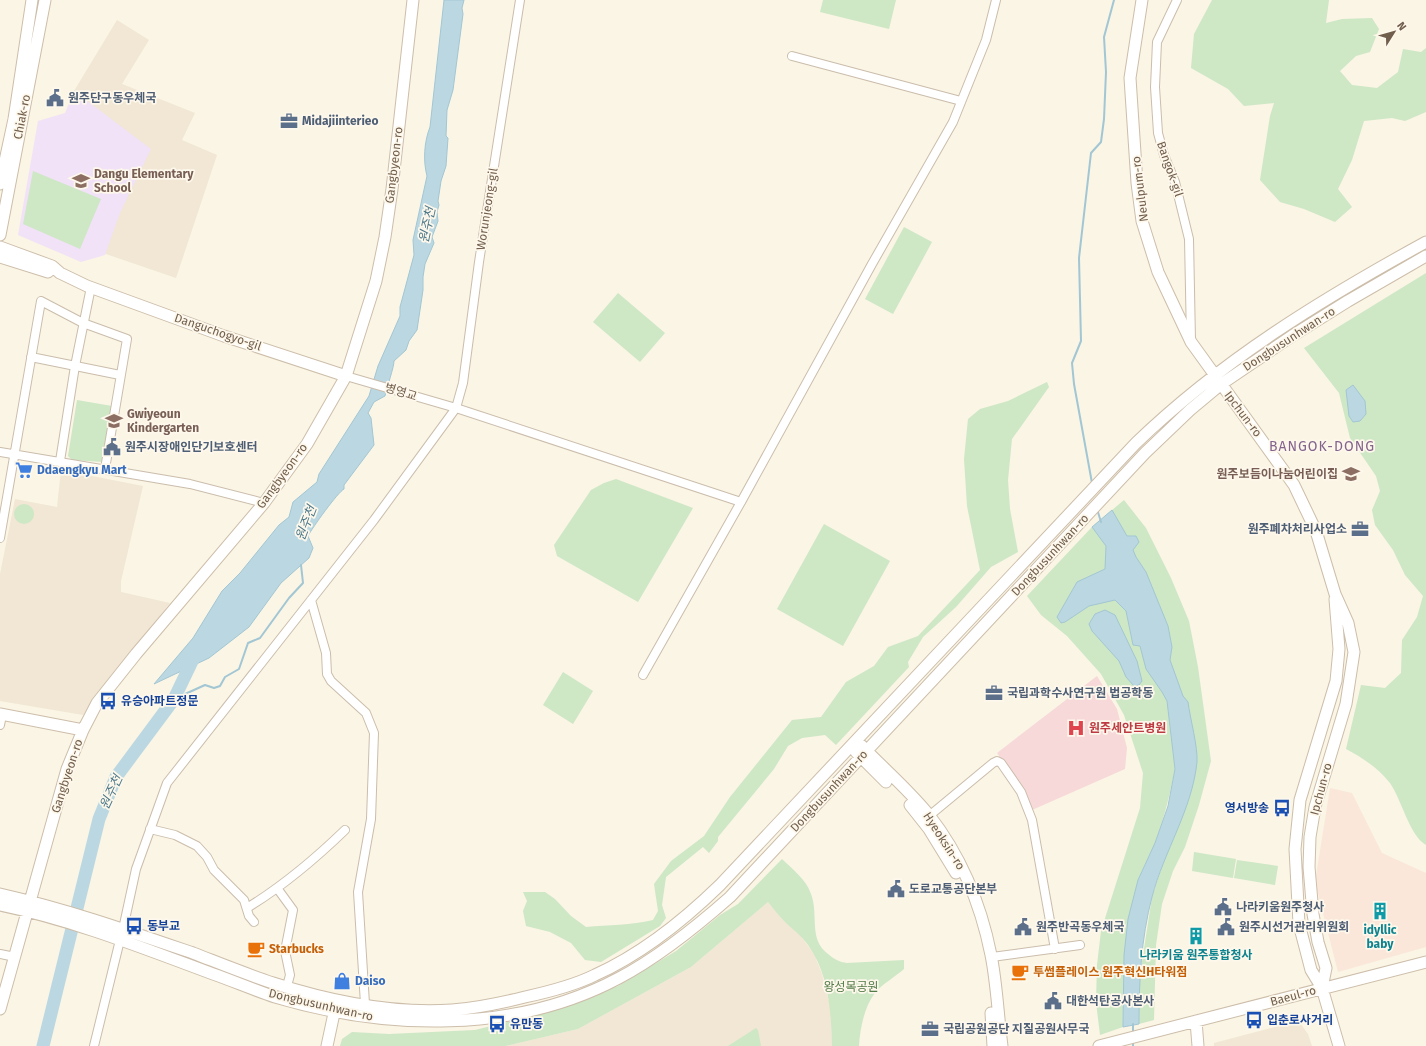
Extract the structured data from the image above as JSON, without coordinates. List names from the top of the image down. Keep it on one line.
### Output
{"streets":{"street":["Chiak-ro","Gangbyeon-ro","Bangok-gil","Neulpum-ro","Worunjeong-gil","Danguchogyo-gil","Dongbusunhwan-ro","병영교","Ipchun-ro","Hyeoksin-ro","Baeul-ro"]},"crossings":[["Gangbyeon-ro","Danguchogyo-gil"],["Gangbyeon-ro","Dongbusunhwan-ro"],["Gangbyeon-ro","병영교"],["Bangok-gil","Neulpum-ro"],["Neulpum-ro","Dongbusunhwan-ro"],["Neulpum-ro","Ipchun-ro"],["Worunjeong-gil","병영교"],["Danguchogyo-gil","병영교"],["Dongbusunhwan-ro","Ipchun-ro"],["Dongbusunhwan-ro","Hyeoksin-ro"],["Ipchun-ro","Baeul-ro"]],"districts":["BANGOK-DONG"],"water":["원주천"],"parks":["왕성목공원"],"places":{"public building":["원주단구동우체국","원주시장애인단기보호센터","도로교통공단본부","나라키움원주청사","원주반곡동우체국","원주시선거관리위원회","대한석탄공사본사"],"office":["Midajiinterieo","원주폐차처리사업소","국립과학수사연구원 법공학동","국립공원공단 지질공원사무국"],"school or university":["Dangu Elementary School","Gwiyeoun Kindergarten","원주보듬이나눔어린이집"],"supermarket":["Ddaengkyu Mart"],"bus stop":["유승아파트정문","영서방송","동부교","입춘로사거리","유만동"],"hospital":["원주세안트병원"],"building":["idyllic baby","나라키움 원주통합청사"],"cafe":["Starbucks","투썸플레이스 원주혁신H타워점"],"shop":["Daiso"]},"north":"top right"}
